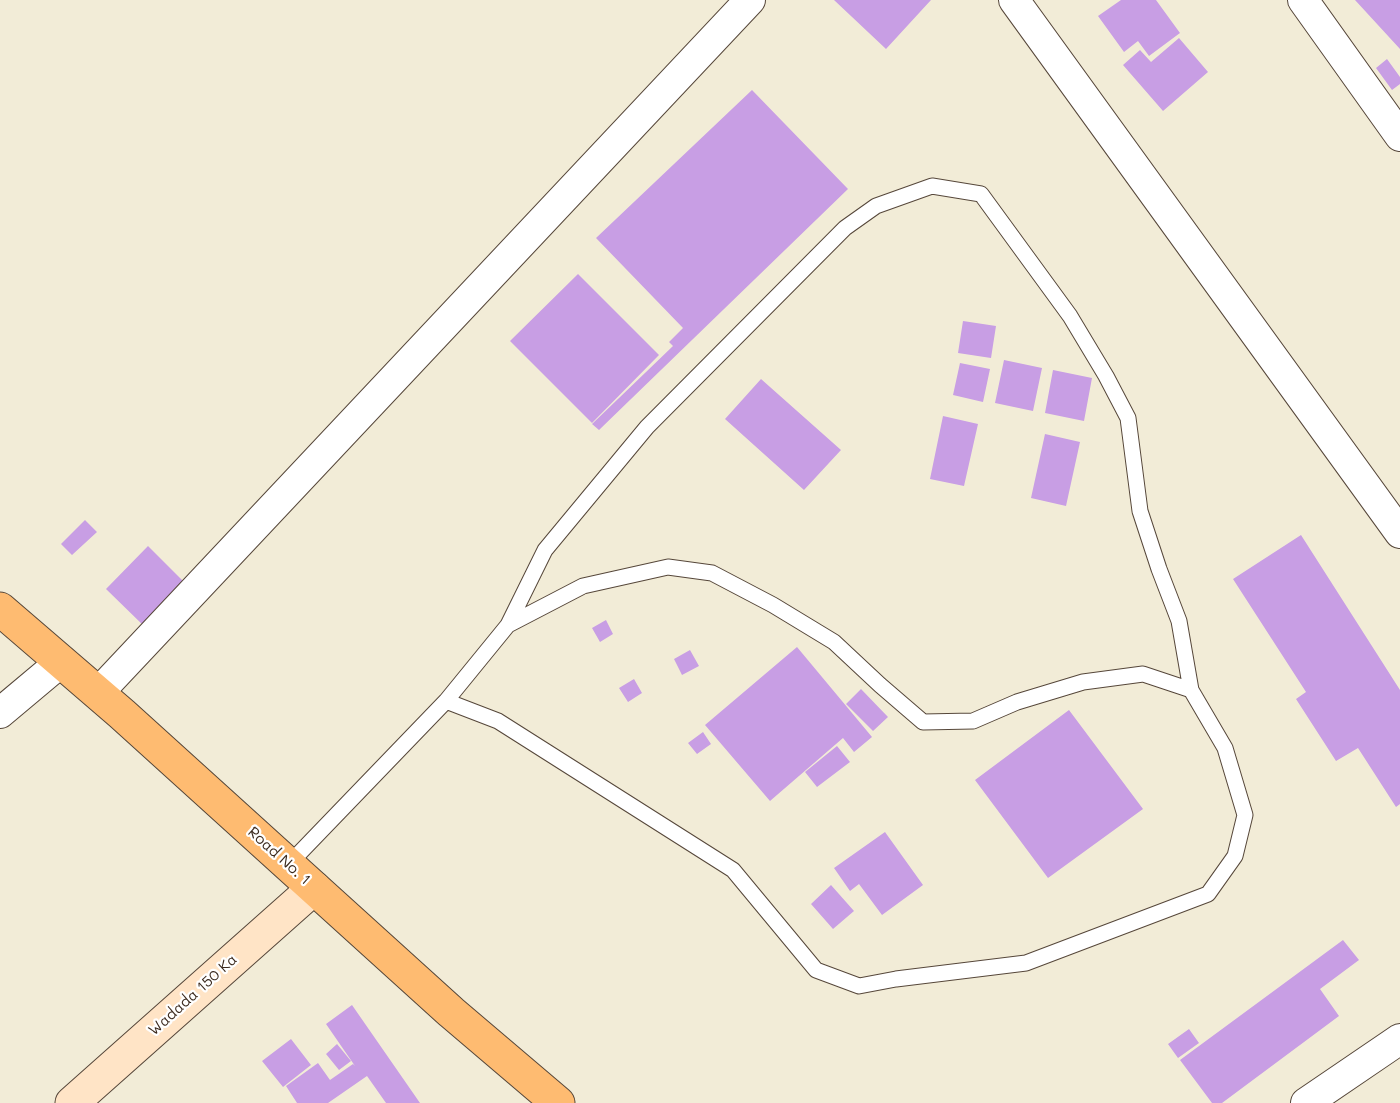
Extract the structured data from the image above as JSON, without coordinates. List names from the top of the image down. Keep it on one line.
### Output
{"streets":{"highway":["Road No. 1"],"street":["Wadada 150 Ka"]},"crossings":[["Road No. 1","Wadada 150 Ka"]]}
